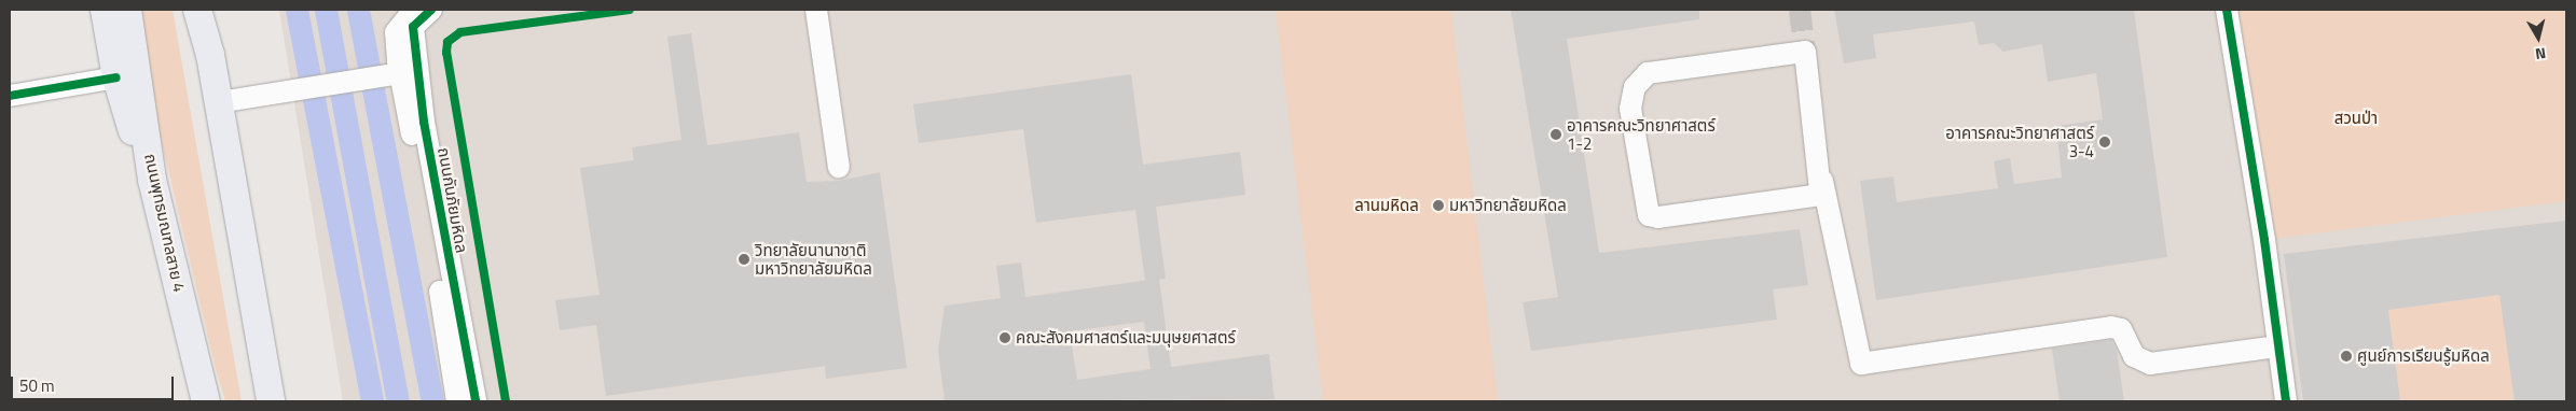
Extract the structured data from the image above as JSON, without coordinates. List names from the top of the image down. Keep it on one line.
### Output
{"streets":{"main road":["ถนนพุทธมณฑลสาย 4"],"street":["ถนนกันภัยมหิดล"]},"parks":["สวนป่า","ลานมหิดล"],"places":["อาคารคณะวิทยาศาสตร์ 1-2","อาคารคณะวิทยาศาสตร์ 3-4","มหาวิทยาลัยมหิดล","วิทยาลัยนานาชาติ มหาวิทยาลัยมหิดล","คณะสังคมศาสตร์และมนุษยศาสตร์","ศูนย์การเรียนรู้มหิดล"],"scale_bar":"50 m","north":"bottom"}
